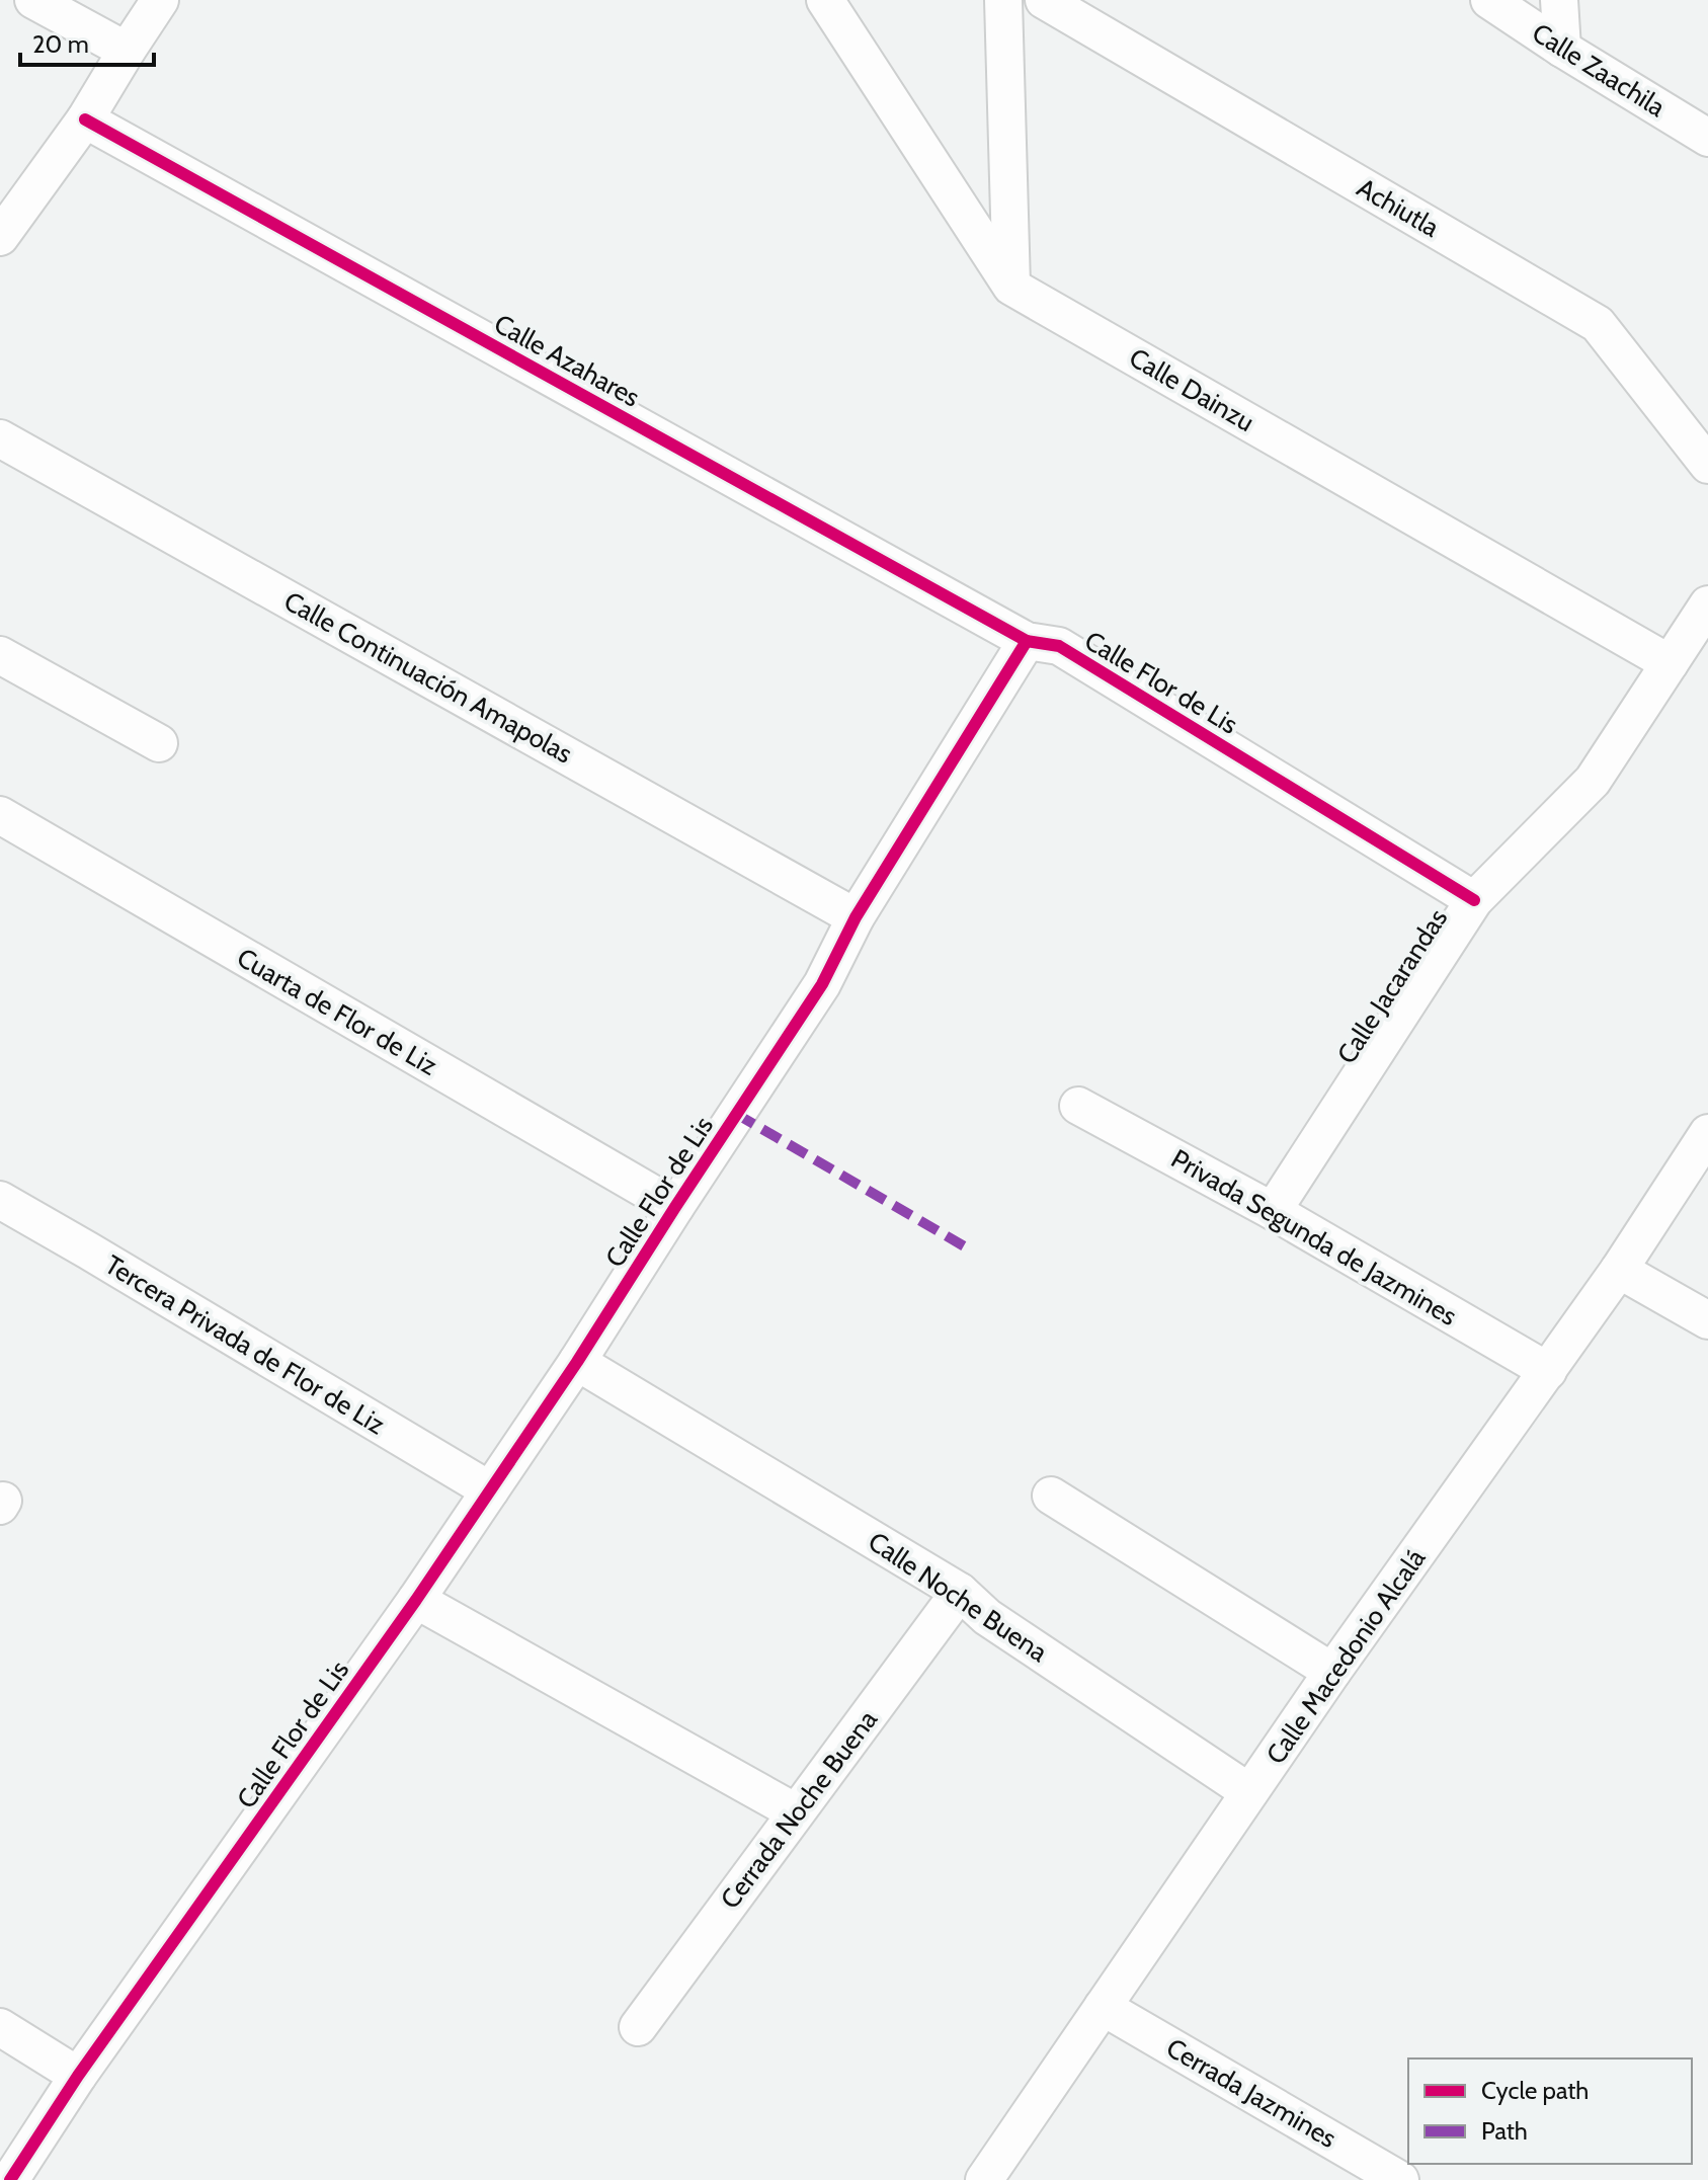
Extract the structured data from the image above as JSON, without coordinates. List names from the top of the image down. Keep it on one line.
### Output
{"streets":{"street":["Calle Zaachila","Achiutla","Calle Azahares","Calle Dainzu","Calle Continuación Amapolas","Calle Flor de Lis","Calle Jacarandas","Cuarta de Flor de Liz","Privada Segunda de Jazmines","Tercera Privada de Flor de Liz","Calle Noche Buena","Calle Macedonio Alcalá","Cerrada Noche Buena","Cerrada Jazmines"]},"crossings":[["Calle Azahares","Calle Flor de Lis"],["Calle Dainzu","Calle Jacarandas"],["Calle Continuación Amapolas","Calle Flor de Lis"],["Calle Flor de Lis","Calle Jacarandas"],["Calle Flor de Lis","Cuarta de Flor de Liz"],["Calle Flor de Lis","Tercera Privada de Flor de Liz"],["Calle Flor de Lis","Calle Noche Buena"],["Calle Jacarandas","Privada Segunda de Jazmines"],["Privada Segunda de Jazmines","Calle Macedonio Alcalá"],["Calle Noche Buena","Calle Macedonio Alcalá"],["Calle Noche Buena","Cerrada Noche Buena"],["Calle Macedonio Alcalá","Cerrada Jazmines"]],"legend":["Cycle path","Path"],"scale_bar":"20 m"}
